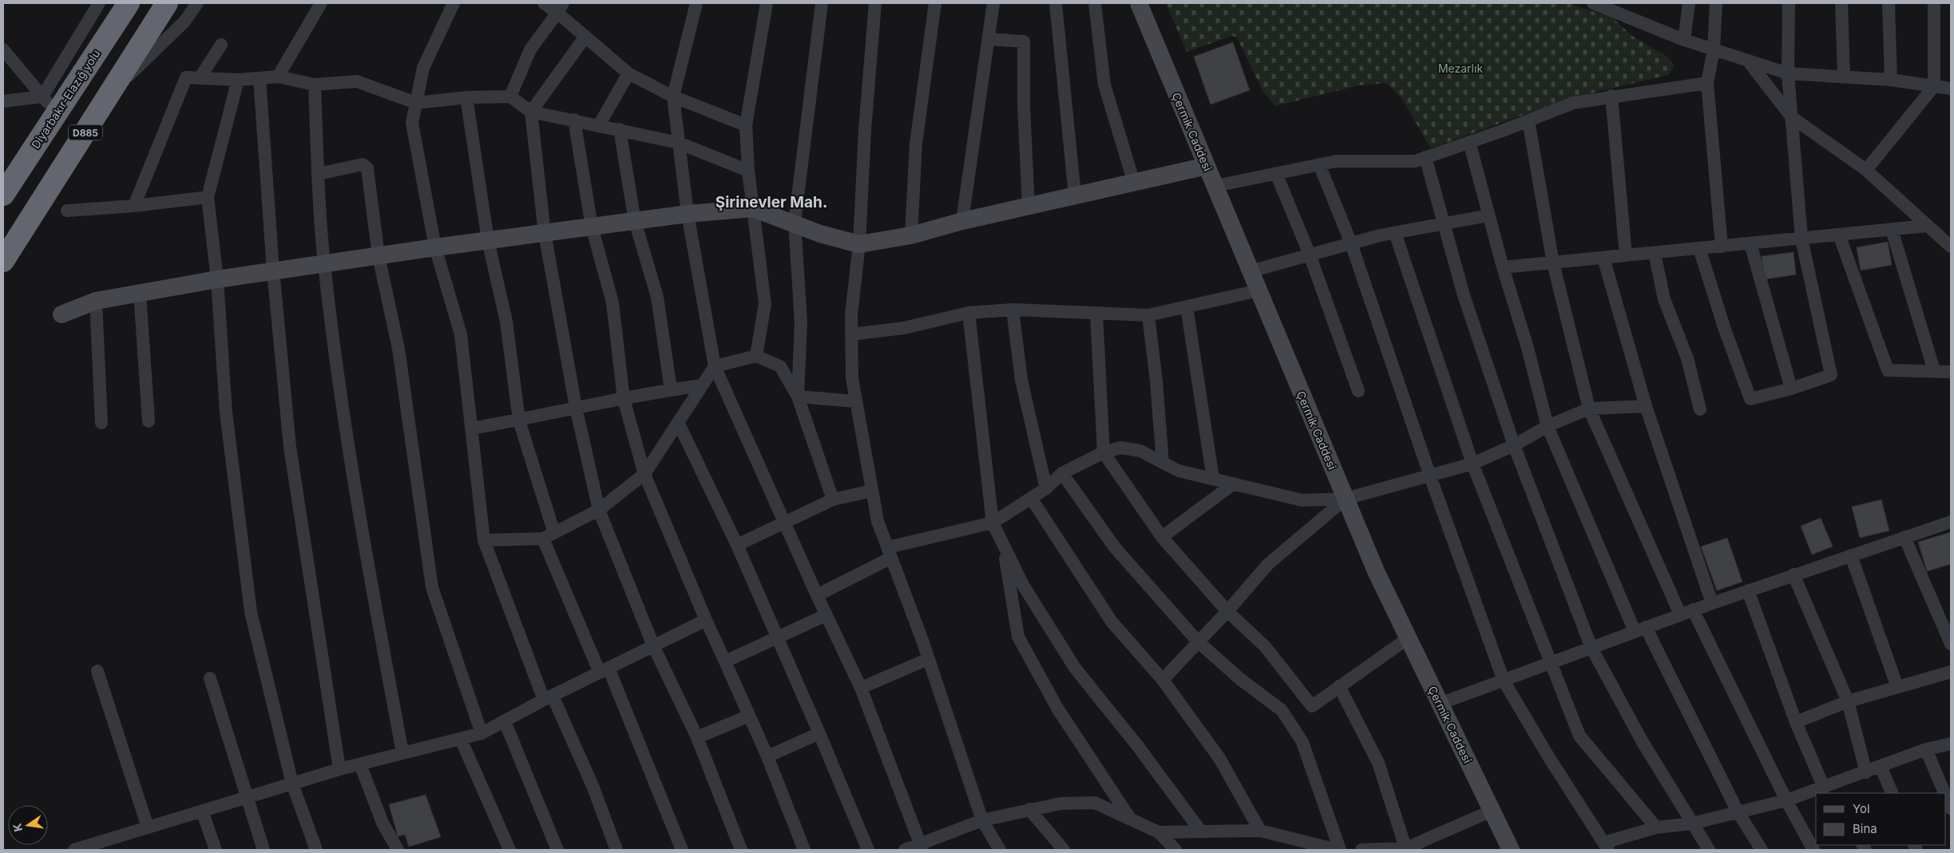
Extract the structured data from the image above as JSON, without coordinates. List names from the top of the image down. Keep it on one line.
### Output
{"streets":{"highway":["Diyarbakır-Elazığ yolu","D885"],"street":["Çermik Caddesi"]},"districts":["Şirinevler Mah."],"parks":["Mezarlık"],"legend":["Yol","Bina"],"north":"left"}
